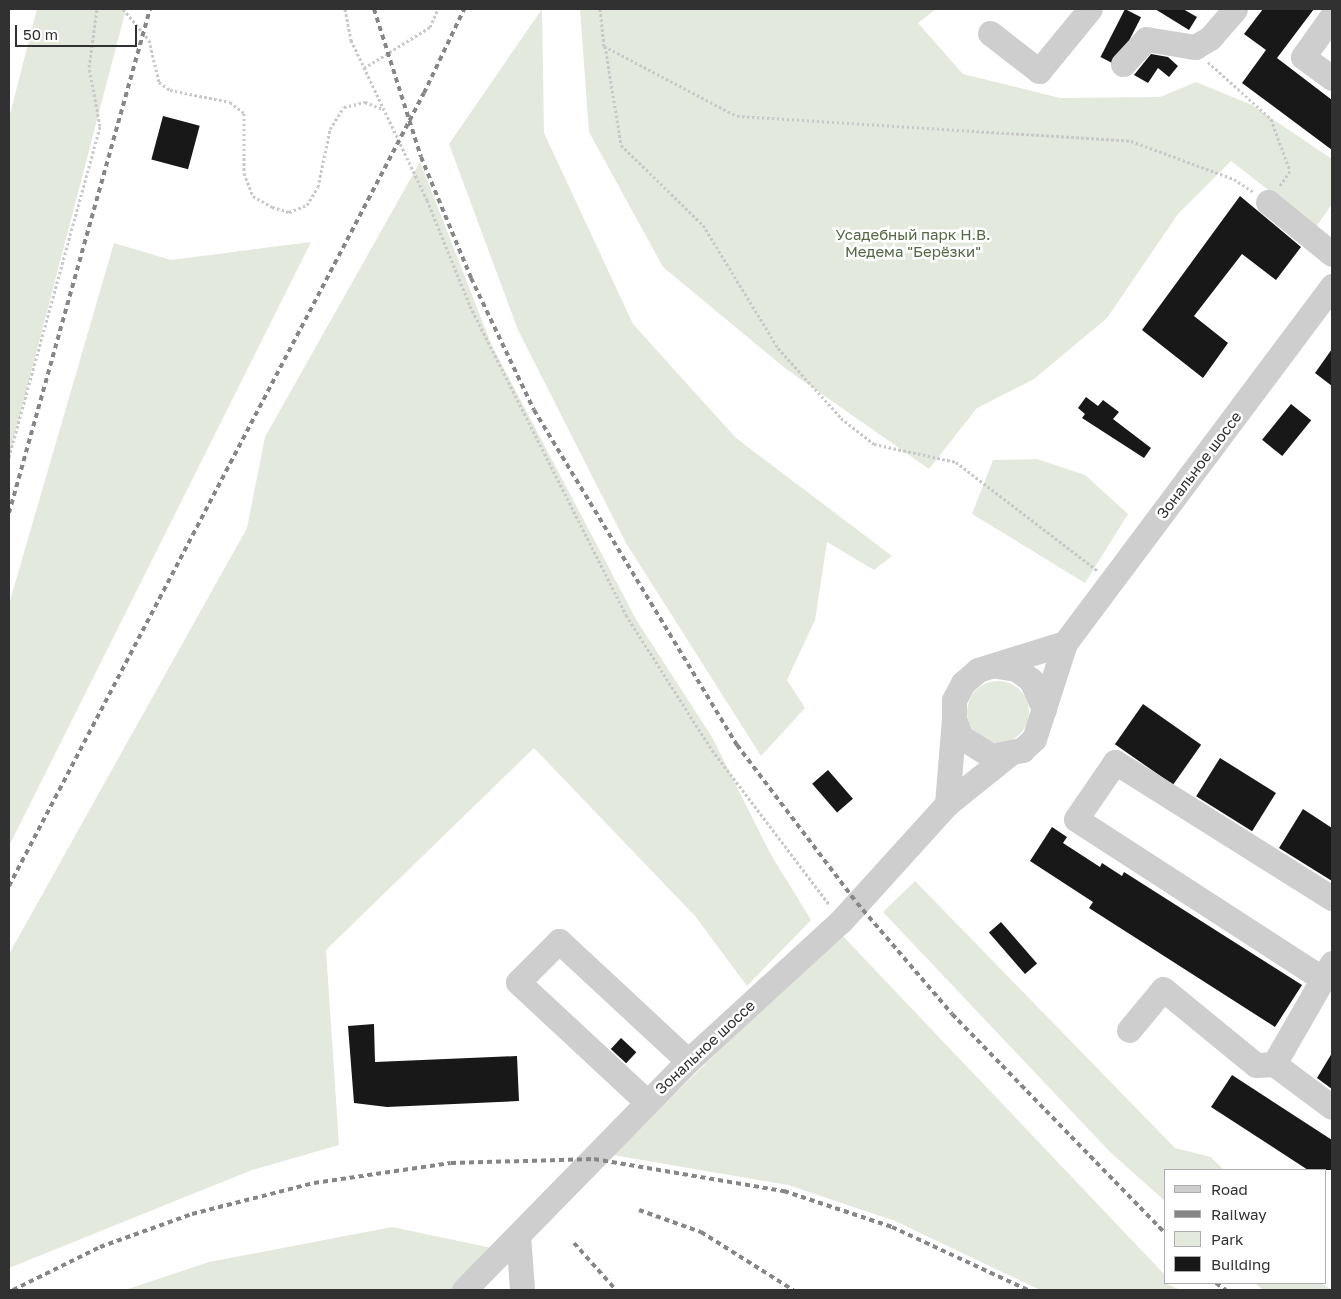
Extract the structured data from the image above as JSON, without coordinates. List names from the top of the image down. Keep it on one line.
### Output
{"streets":{"street":["Зональное шоссе"]},"parks":["Усадебный парк Н.В. Медема \"Берёзки\""],"legend":["Road","Railway","Park","Building"],"scale_bar":"50 m"}
